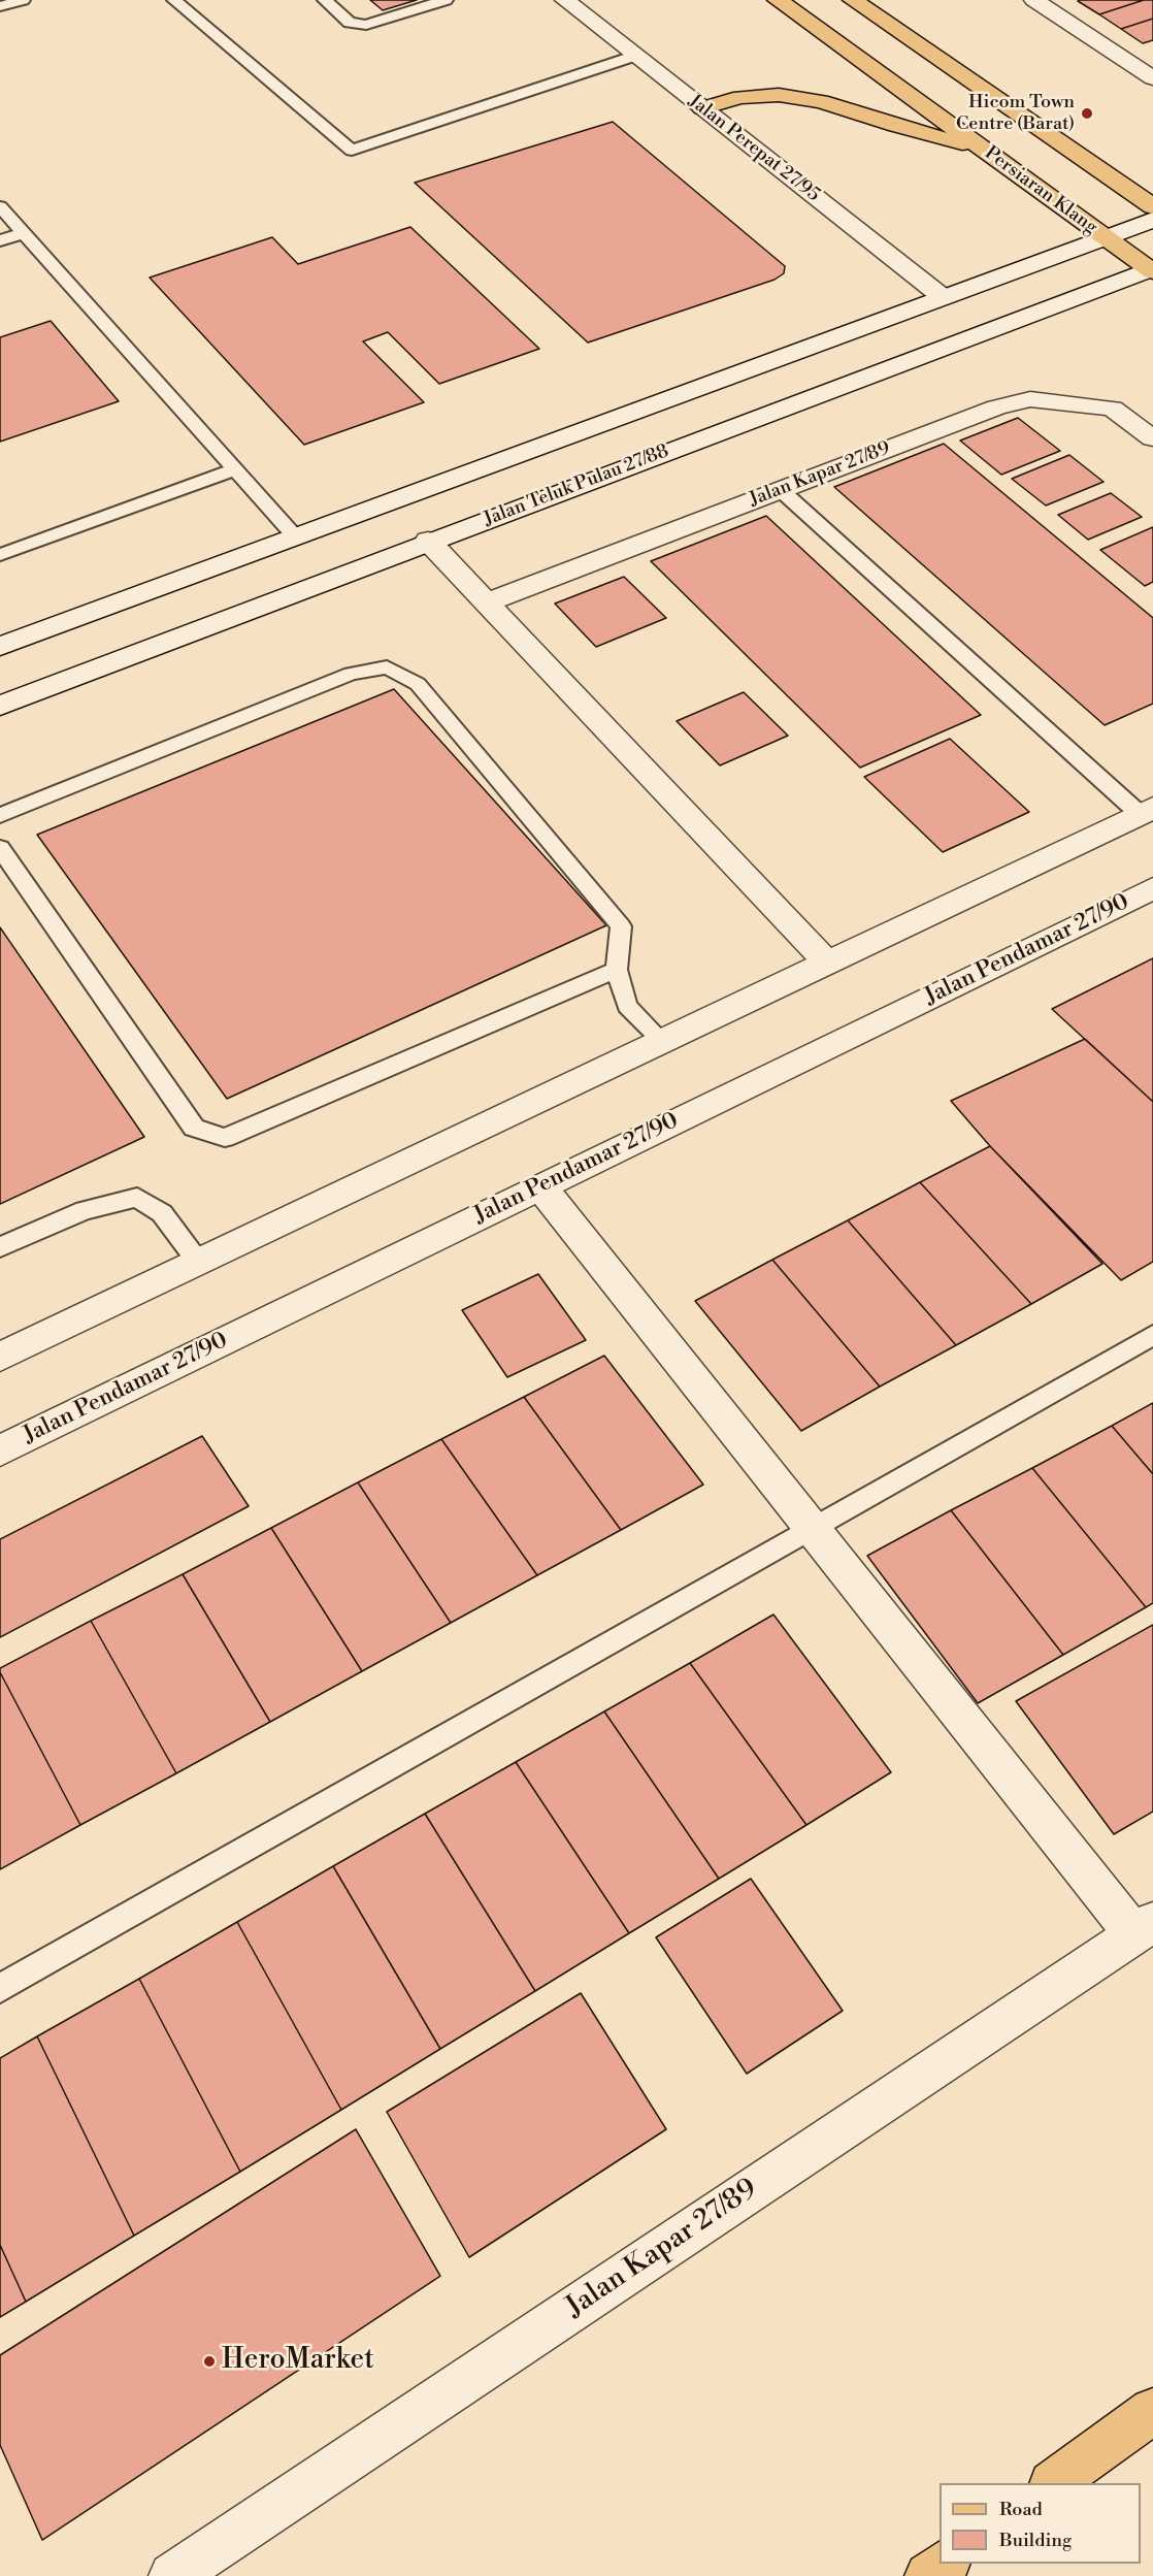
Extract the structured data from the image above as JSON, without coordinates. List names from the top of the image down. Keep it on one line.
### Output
{"streets":{"main road":["Persiaran Klang"],"street":["Jalan Perepat 27/95","Jalan Kapar 27/89","Jalan Teluk Pulau 27/88","Jalan Pendamar 27/90"]},"crossings":[["Persiaran Klang","Jalan Teluk Pulau 27/88"]],"places":["Hicom Town Centre (Barat)","HeroMarket"],"legend":["Road","Building"]}
